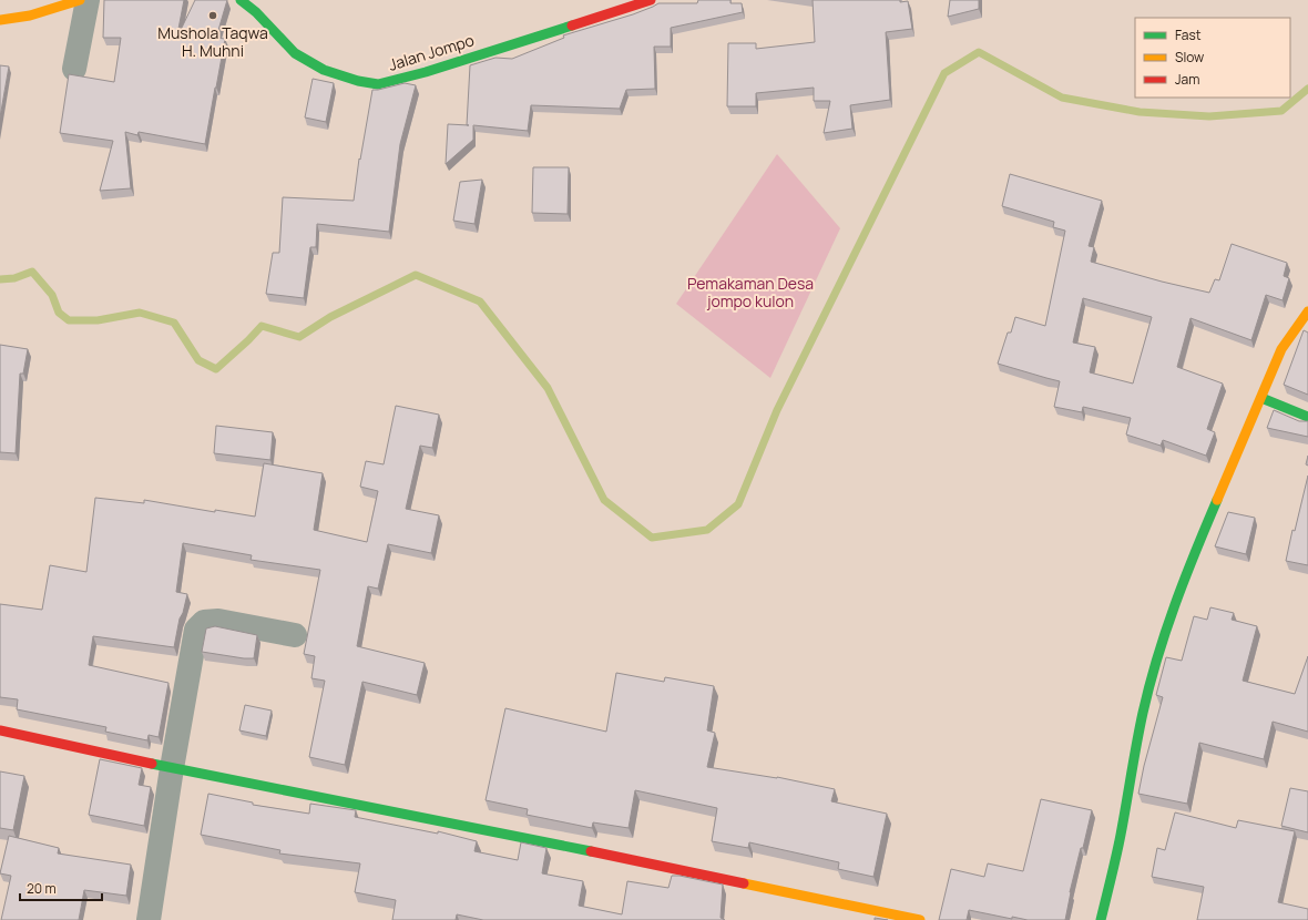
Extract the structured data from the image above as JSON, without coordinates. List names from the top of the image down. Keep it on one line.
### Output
{"streets":{"street":["Jalan Jompo"]},"parks":["Pemakaman Desa jompo kulon"],"places":["Mushola Taqwa H. Muhni"],"legend":["Fast","Slow","Jam"],"scale_bar":"20 m"}
